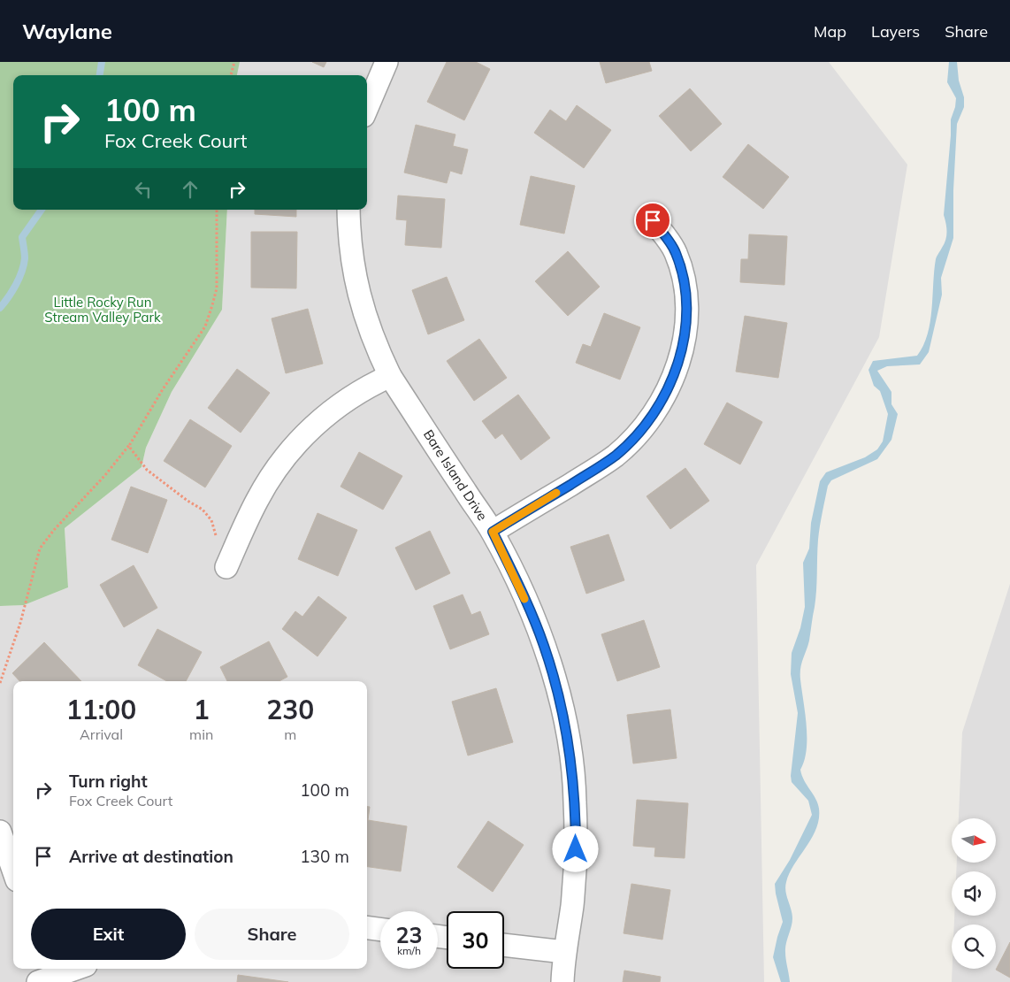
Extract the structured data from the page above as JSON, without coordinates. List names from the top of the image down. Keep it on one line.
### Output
{"streets":{"street":["Bare Island Drive"]},"parks":["Little Rocky Run Stream Valley Park"],"north":"right","page":{"header":"Waylane","nav":["Map","Layers","Share"],"turn":["100 m","Fox Creek Court"],"eta":["11:00","Arrival","1","min","230","m"],"list":[{"name":"Turn right","note":"Fox Creek Court","value":"100 m"},{"name":"Arrive at destination","value":"130 m"}],"buttons":["Exit","Share"],"speed":"23 km/h","limit":"30"}}
